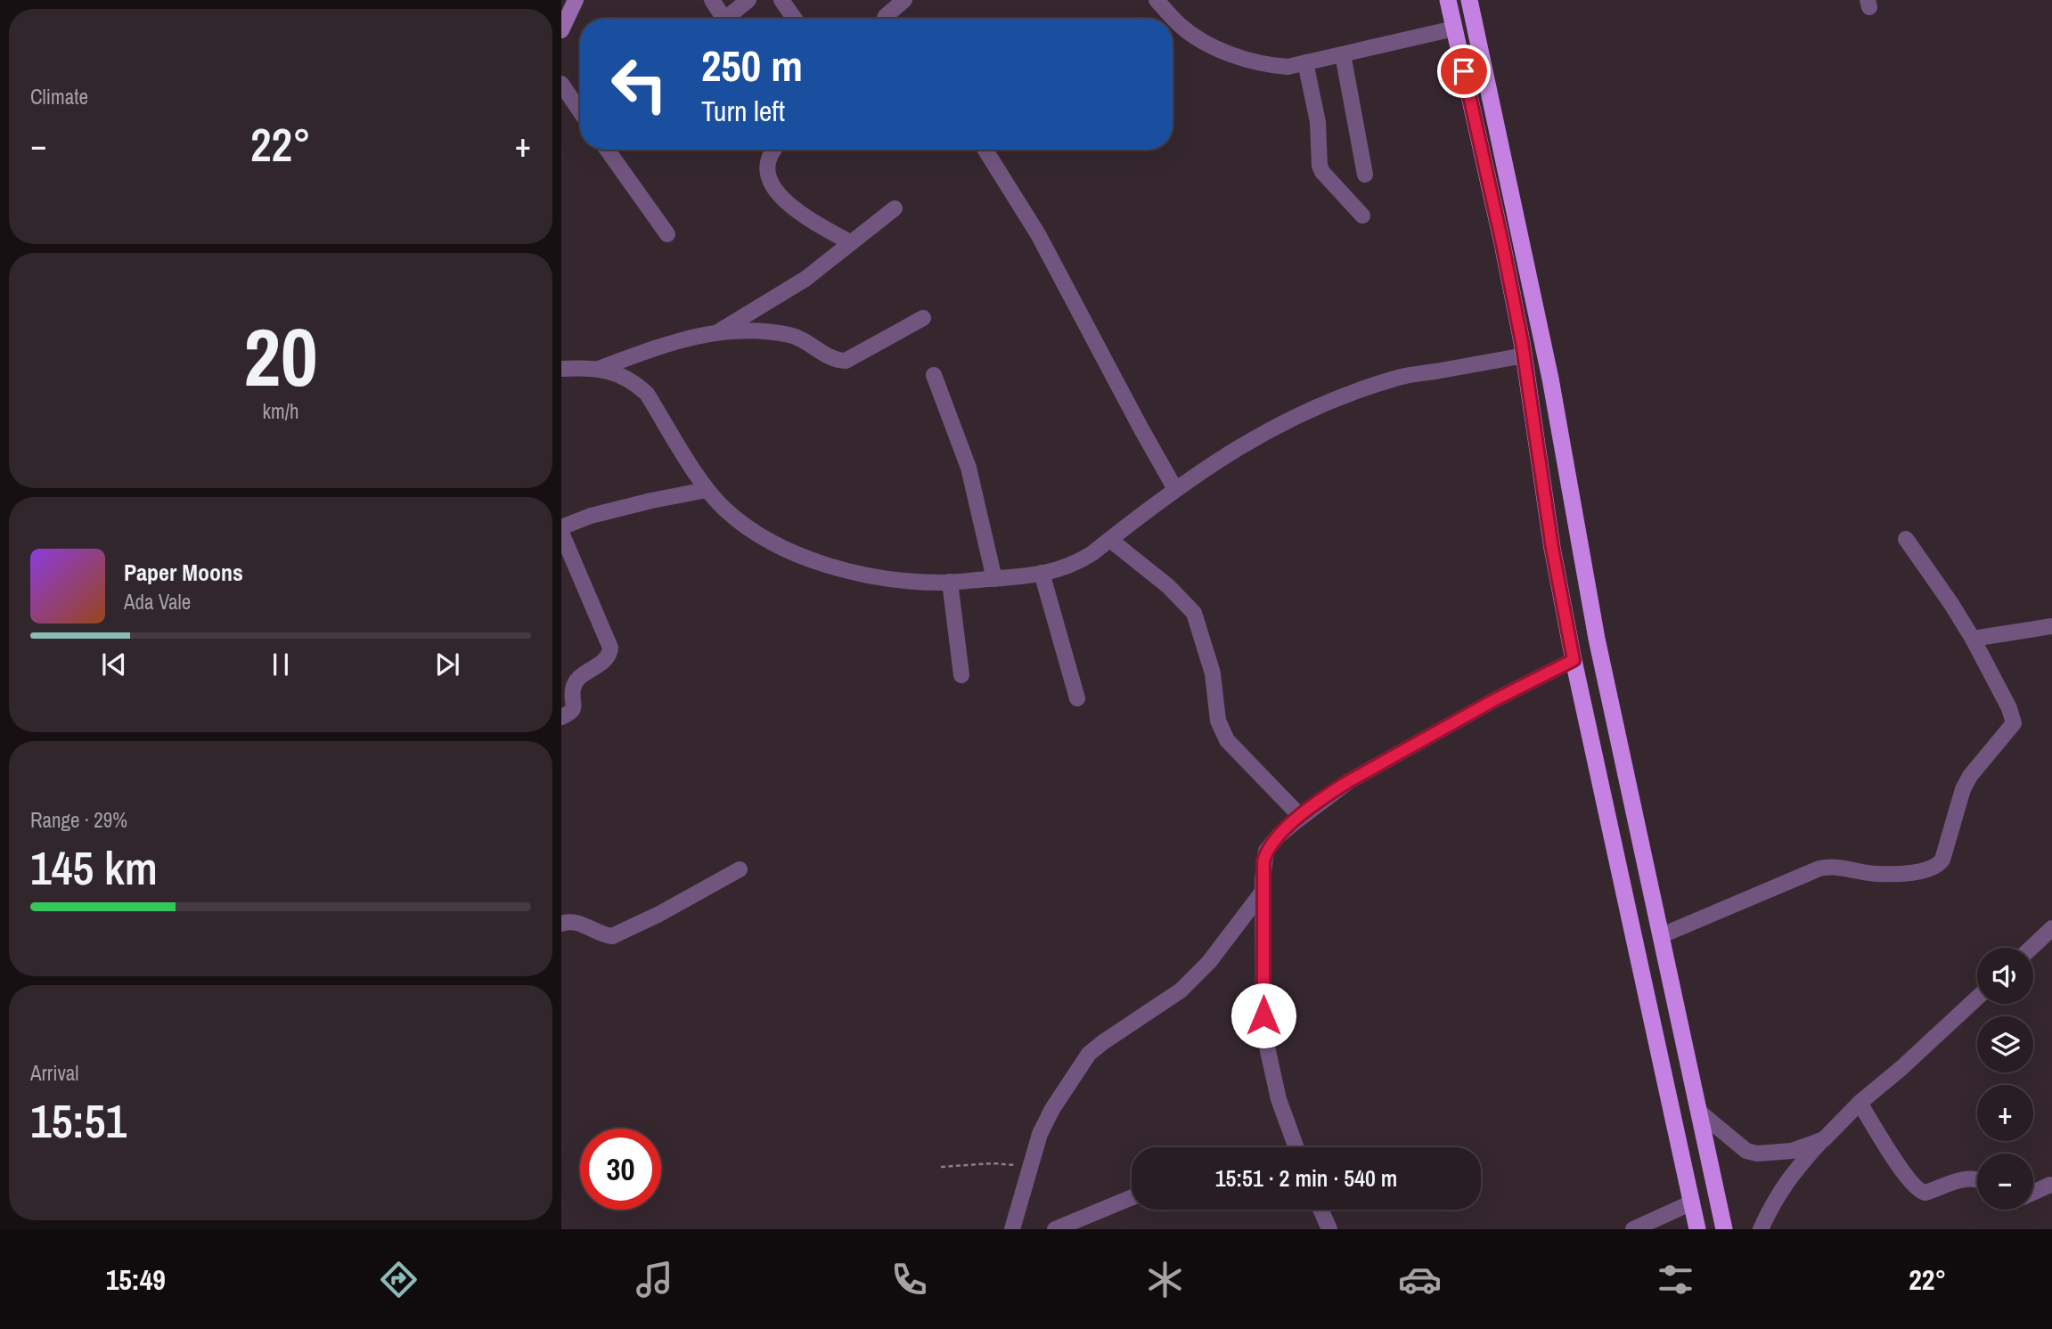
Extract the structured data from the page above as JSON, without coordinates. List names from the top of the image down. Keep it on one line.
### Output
{"page":{"tile":["Climate",["20","km/h"],["Range · 29%","145 km"],["Arrival","15:51"]],"turn":["250 m","Turn left"],"heat":["−","22°","+"],"song":["Paper Moons","Ada Vale"],"map_buttons":["+","−"],"limit":"30","trip":"15:51 · 2 min · 540 m","tabs":["15:49","22°"]}}
